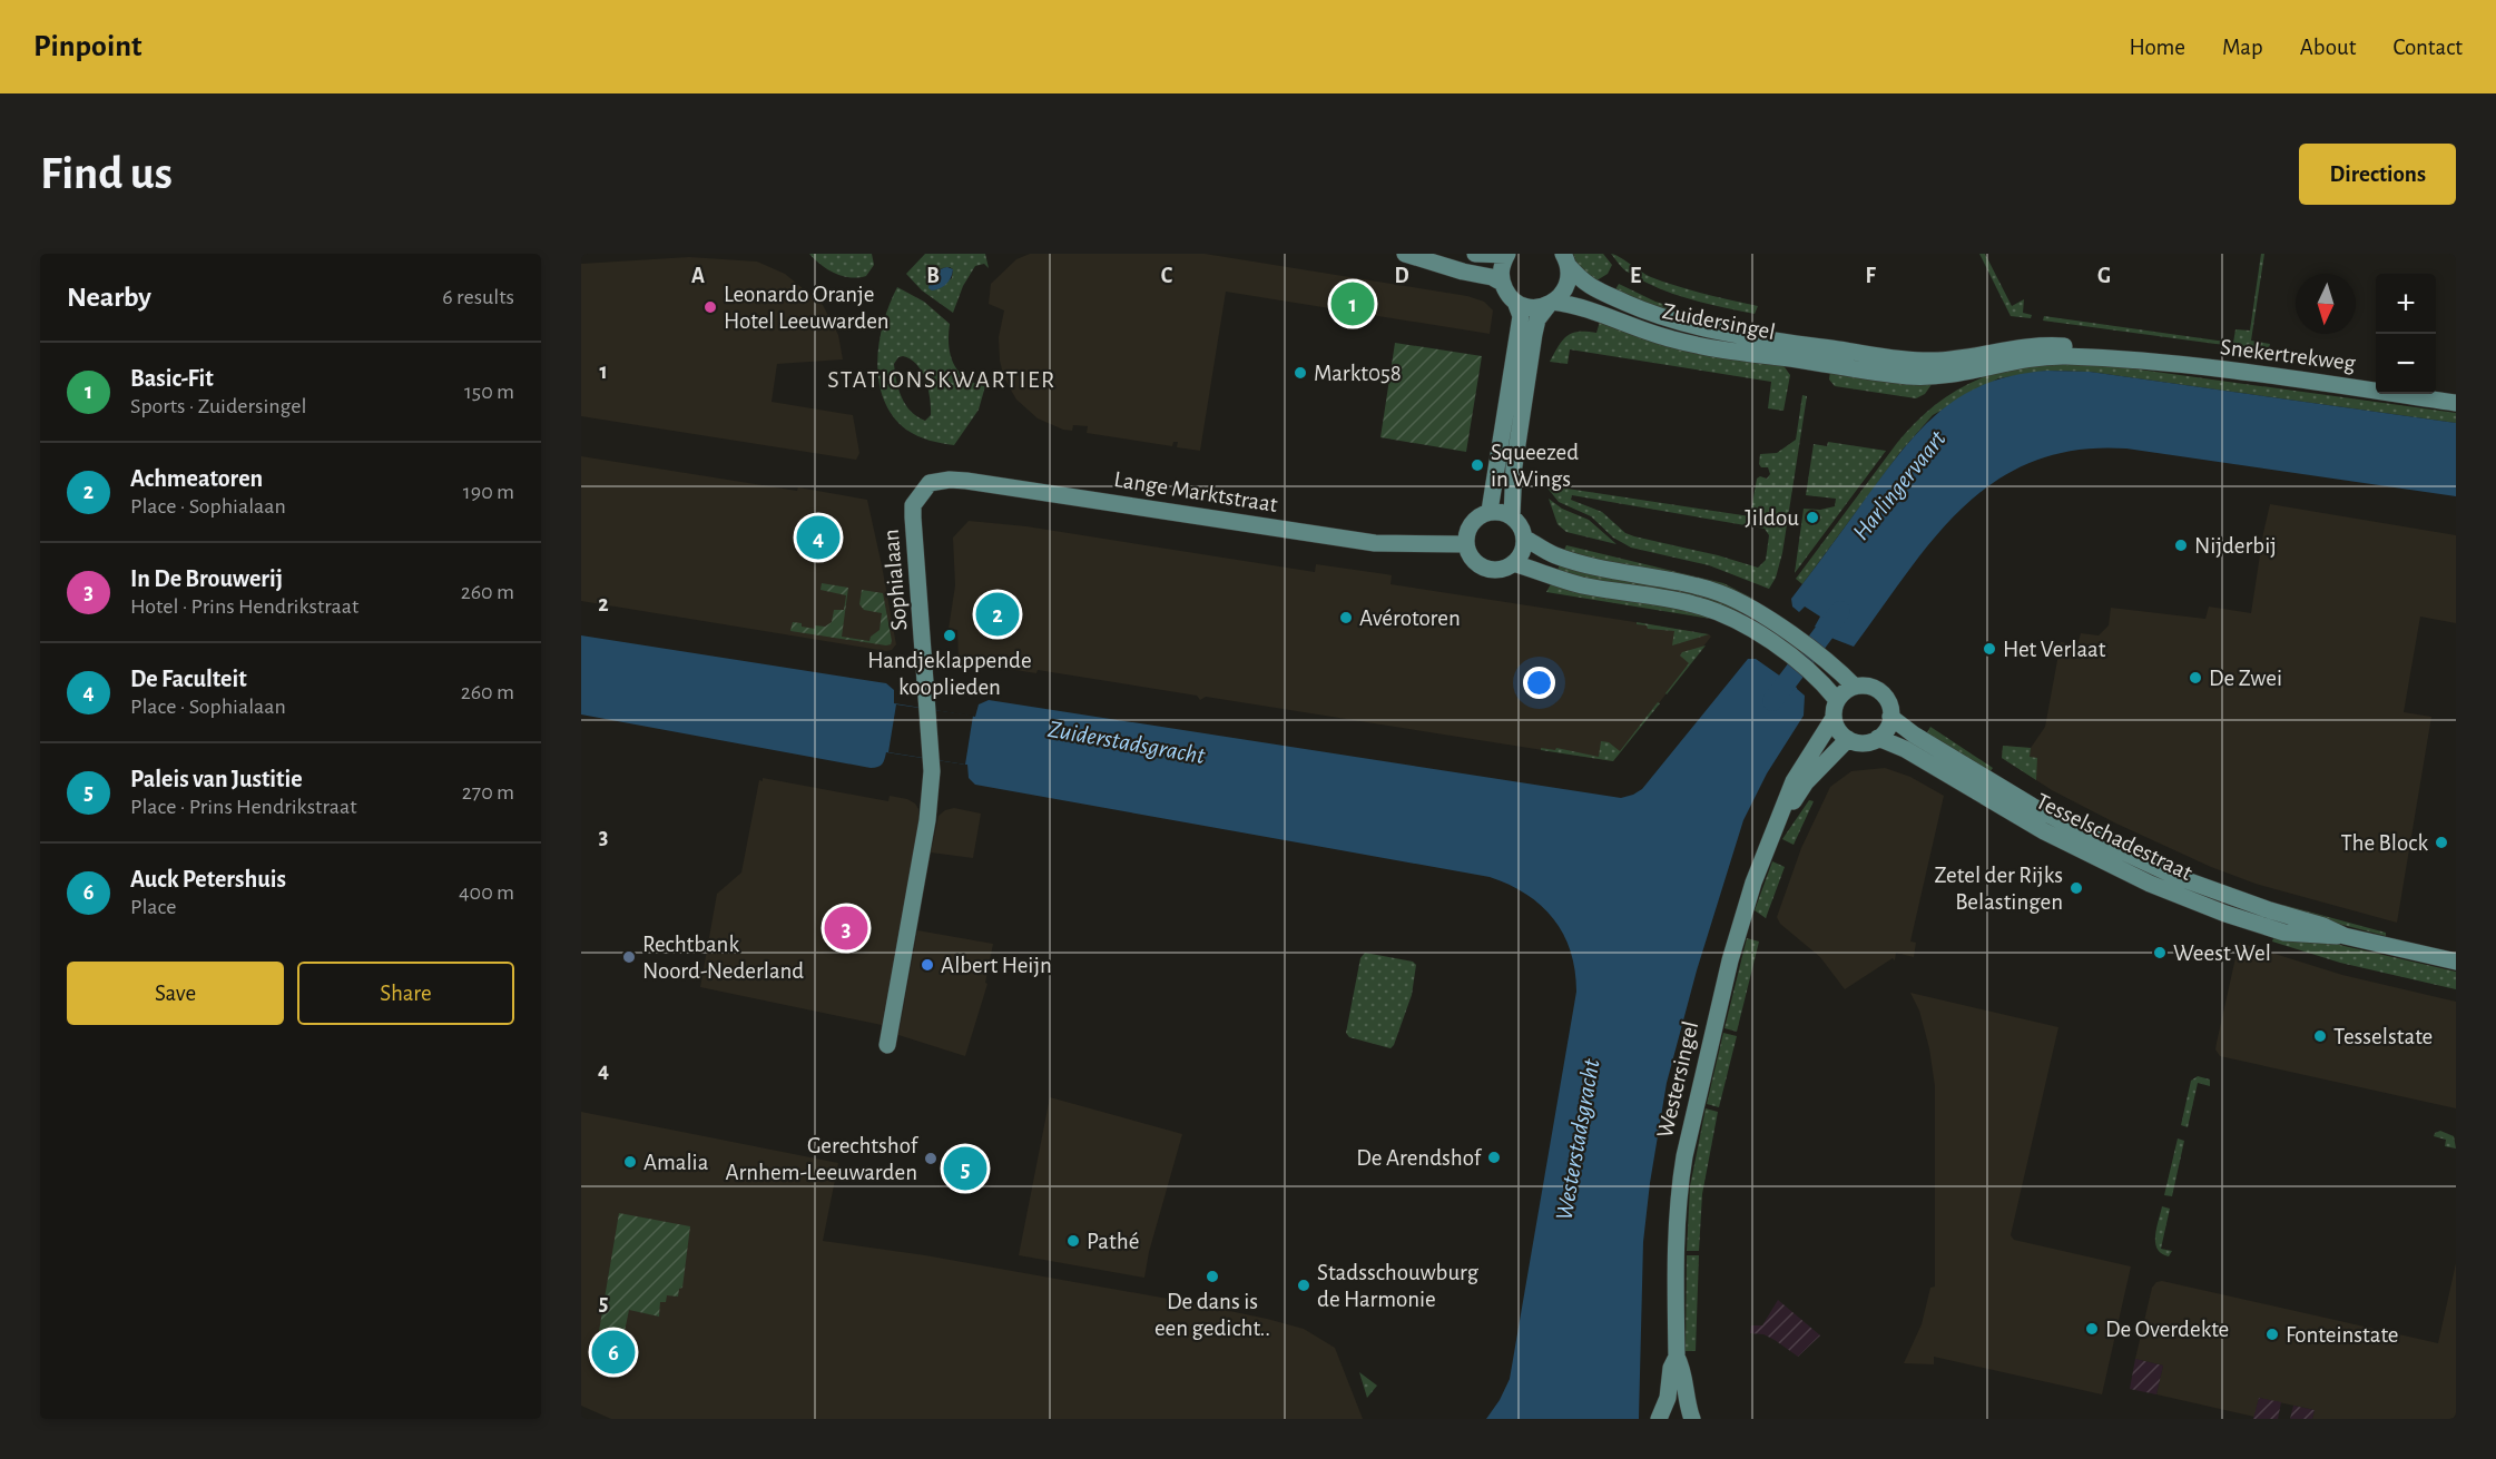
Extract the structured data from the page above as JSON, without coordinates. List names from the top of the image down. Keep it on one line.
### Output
{"streets":{"main road":["Zuidersingel","Snekertrekweg","Lange Marktstraat","Sophialaan","Tesselschadestraat","Westersingel"]},"crossings":[["Zuidersingel","Snekertrekweg"],["Lange Marktstraat","Sophialaan"],["Tesselschadestraat","Westersingel"]],"districts":["STATIONSKWARTIER"],"water":["Harlingervaart","Zuiderstadsgracht","Westerstadsgracht"],"places":["Leonardo Oranje Hotel Leeuwarden","Markt058","Squeezed in Wings","Jildou","Nijderbij","Avérotoren","Handjeklappende kooplieden","Het Verlaat","De Zwei","The Block","Zetel der Rijks Belastingen","Weest Wel","Rechtbank Noord-Nederland","Albert Heijn","Tesselstate","De Arendshof","Gerechtshof Arnhem-Leeuwarden","Amalia","Pathé","De dans is een gedicht..","Stadsschouwburg de Harmonie","De Overdekte","Fonteinstate"],"north":"bottom","page":{"header":"Pinpoint","nav":["Home","Map","About","Contact"],"buttons":["Directions",["Save","Share"]],"title":"Find us","heading":["Nearby","6 results"],"map_buttons":["+","−"],"pins":["1","4","2","3","5","6"],"list":[{"mark":"1","name":"Basic-Fit","note":"Sports · Zuidersingel","value":"150 m"},{"mark":"2","name":"Achmeatoren","note":"Place · Sophialaan","value":"190 m"},{"mark":"3","name":"In De Brouwerij","note":"Hotel · Prins Hendrikstraat","value":"260 m"},{"mark":"4","name":"De Faculteit","note":"Place · Sophialaan","value":"260 m"},{"mark":"5","name":"Paleis van Justitie","note":"Place · Prins Hendrikstraat","value":"270 m"},{"mark":"6","name":"Auck Petershuis","note":"Place","value":"400 m"}]},"grid":{"columns":["A","B","C","D","E","F","G"],"rows":["1","2","3","4","5"]}}
